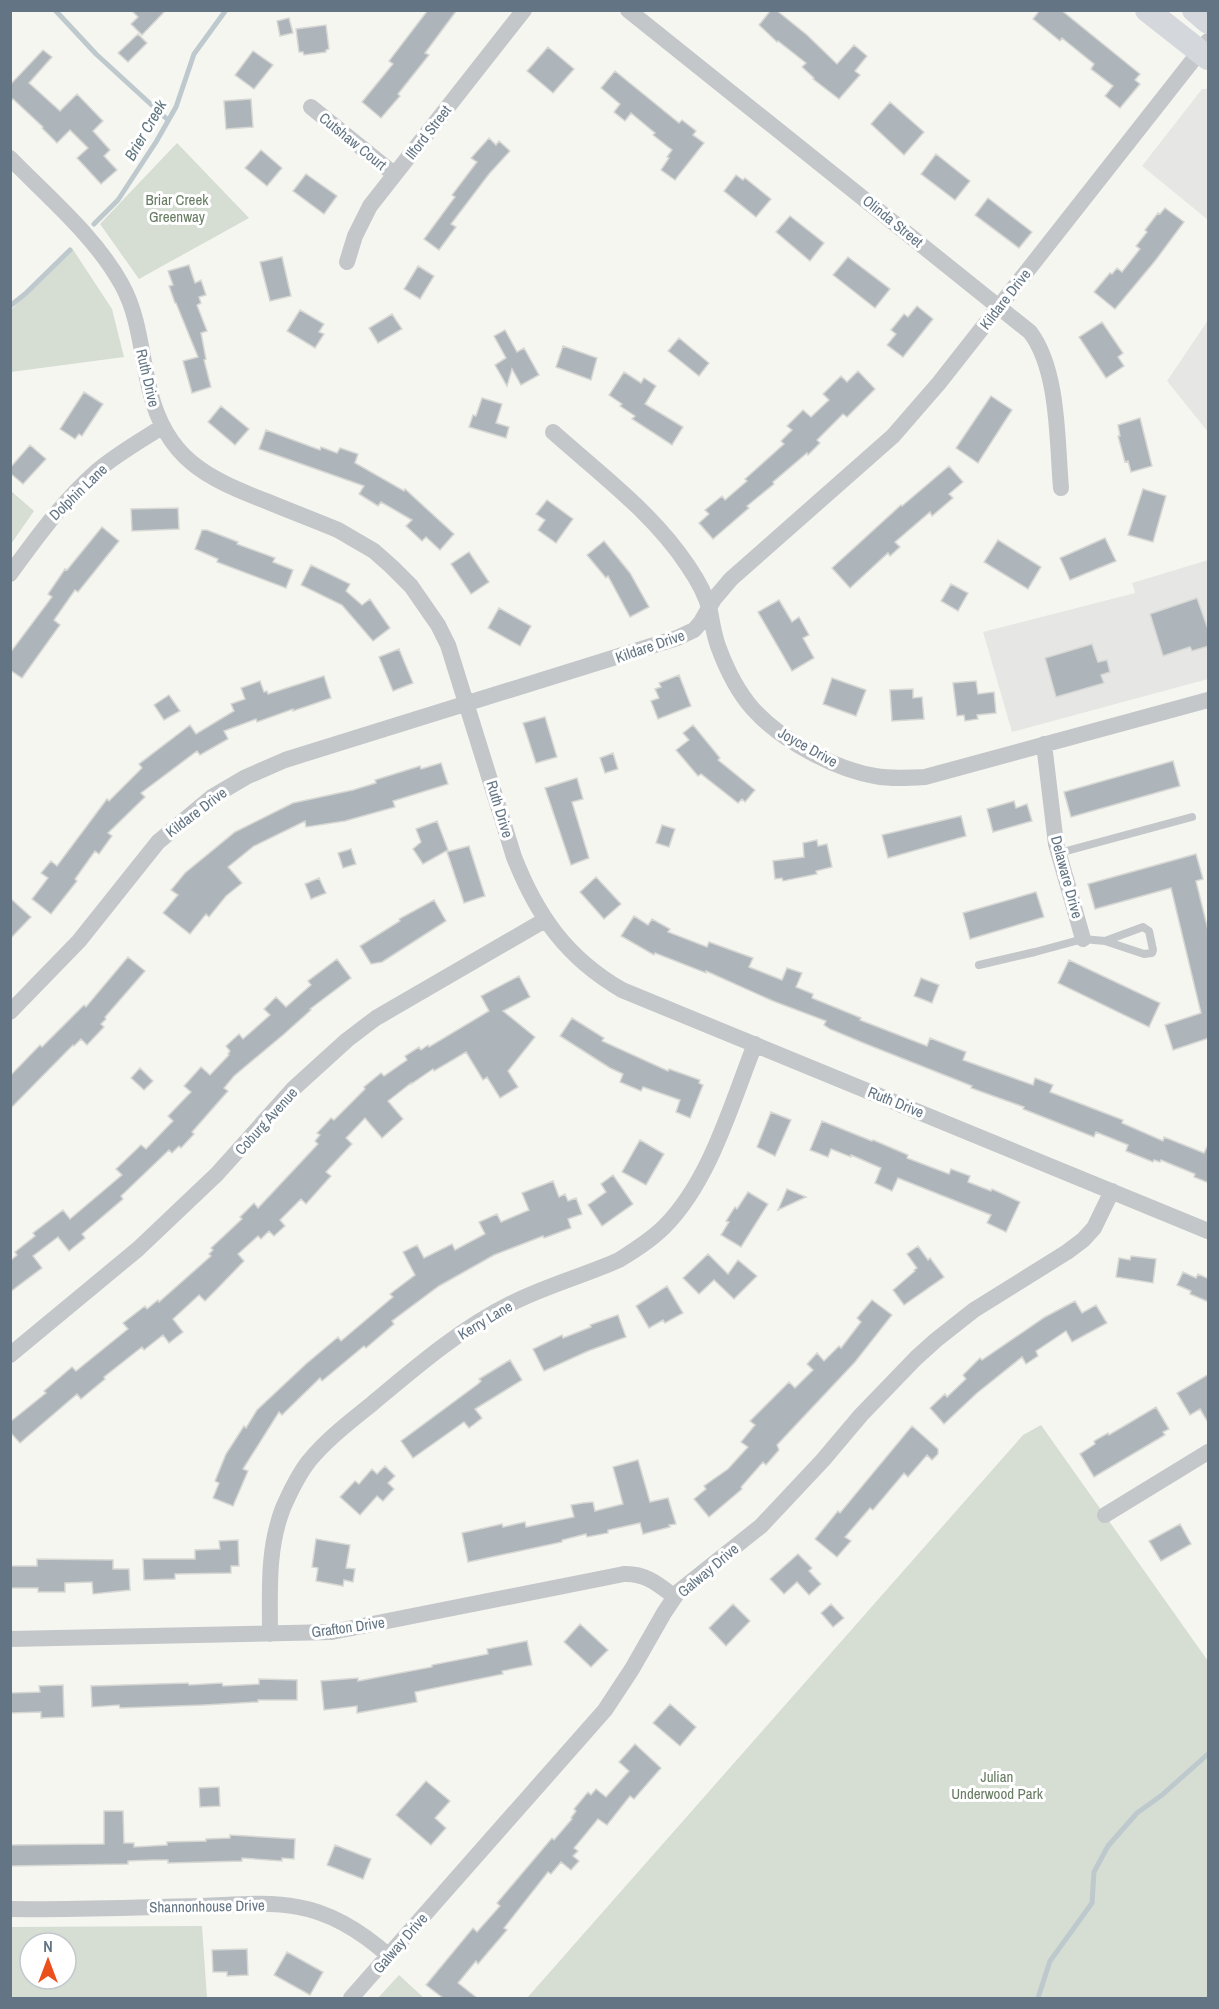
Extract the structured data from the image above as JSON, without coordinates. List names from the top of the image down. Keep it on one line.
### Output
{"streets":{"street":["Ilford Street","Cutshaw Court","Olinda Street","Kildare Drive","Ruth Drive","Dolphin Lane","Joyce Drive","Delaware Drive","Coburg Avenue","Kerry Lane","Galway Drive","Grafton Drive","Shannonhouse Drive"]},"crossings":[["Ilford Street","Cutshaw Court"],["Olinda Street","Kildare Drive"],["Kildare Drive","Ruth Drive"],["Kildare Drive","Joyce Drive"],["Ruth Drive","Dolphin Lane"],["Ruth Drive","Coburg Avenue"],["Ruth Drive","Kerry Lane"],["Ruth Drive","Galway Drive"],["Joyce Drive","Delaware Drive"],["Kerry Lane","Grafton Drive"],["Galway Drive","Grafton Drive"],["Galway Drive","Shannonhouse Drive"]],"water":["Brier Creek"],"parks":["Briar Creek Greenway","Julian Underwood Park"],"north":"top"}
